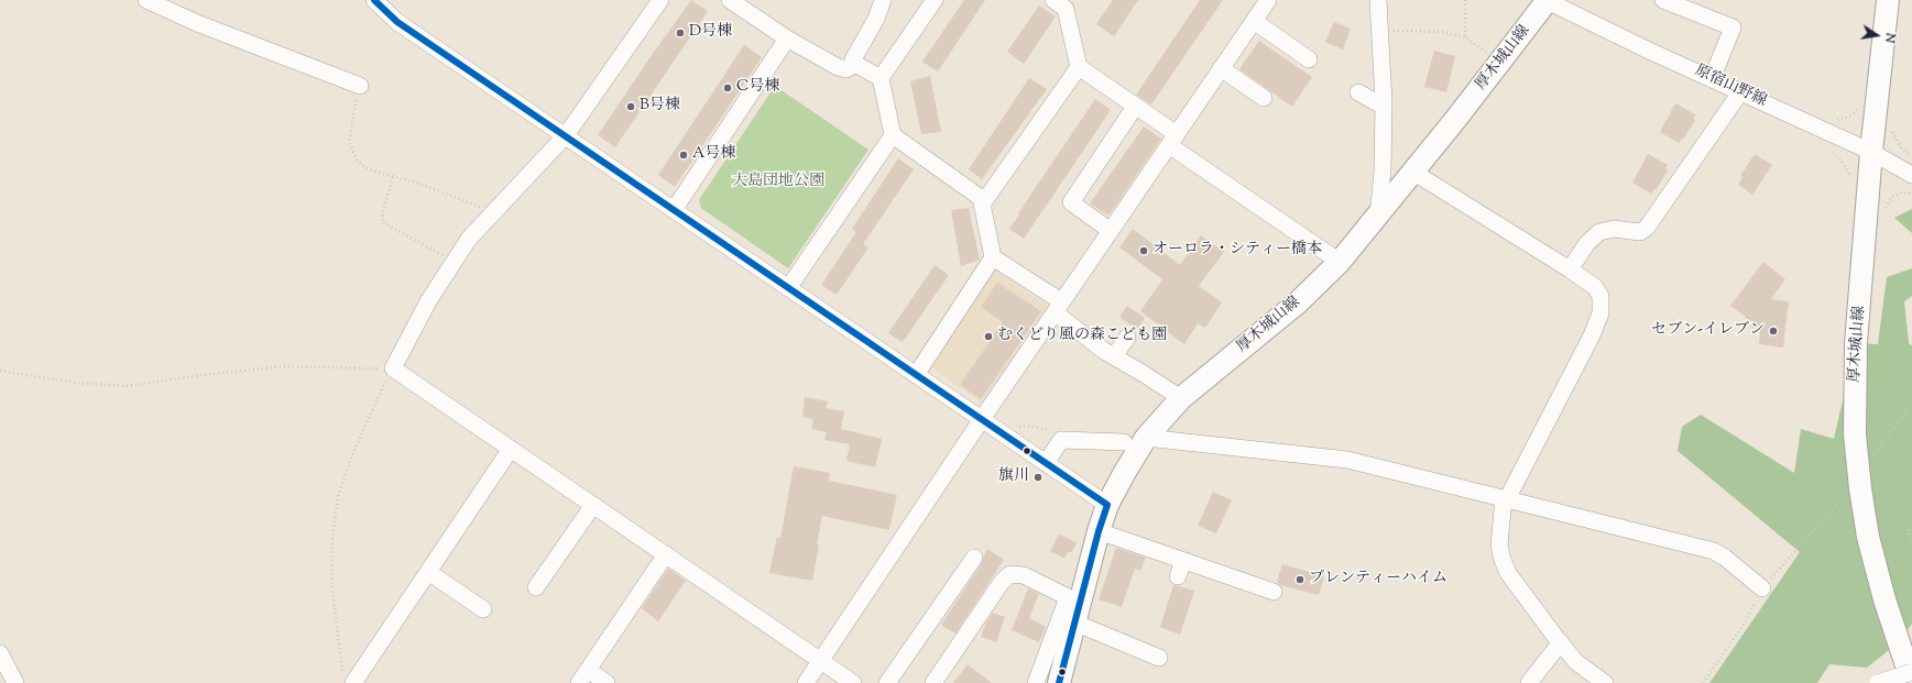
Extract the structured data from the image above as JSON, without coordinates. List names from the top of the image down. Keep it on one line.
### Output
{"streets":{"main road":["厚木城山線"],"street":["原宿山野線"]},"crossings":[["厚木城山線","原宿山野線"]],"parks":["大島団地公園"],"places":["D号棟","C号棟","B号棟","A号棟","オーロラ・シティー橋本","セブン-イレブン","むくどり風の森こども園","旗川","プレンティーハイム"],"north":"right"}
